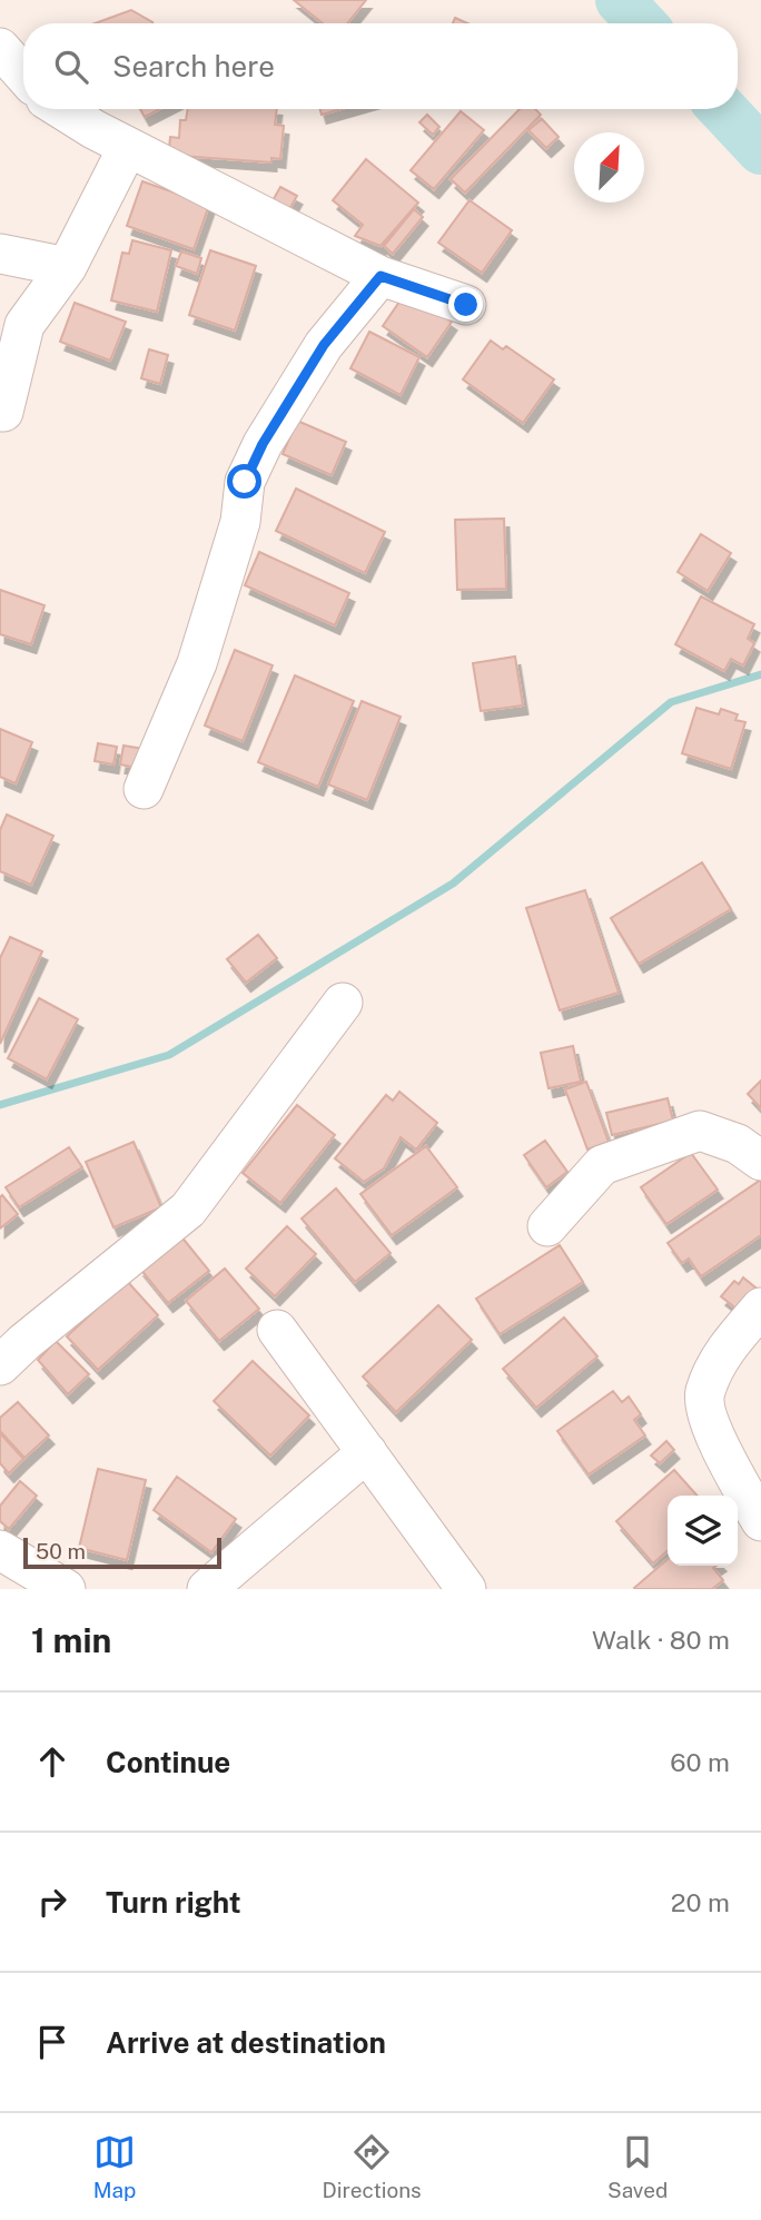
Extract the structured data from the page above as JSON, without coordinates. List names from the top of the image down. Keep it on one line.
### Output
{"scale_bar":"50 m","north":"top right","page":{"search":"Search here","scale":"50 m","heading":["1 min","Walk · 80 m"],"list":[["Continue","60 m"],["Turn right","20 m"],"Arrive at destination"],"nav":["Map","Directions","Saved"]}}
